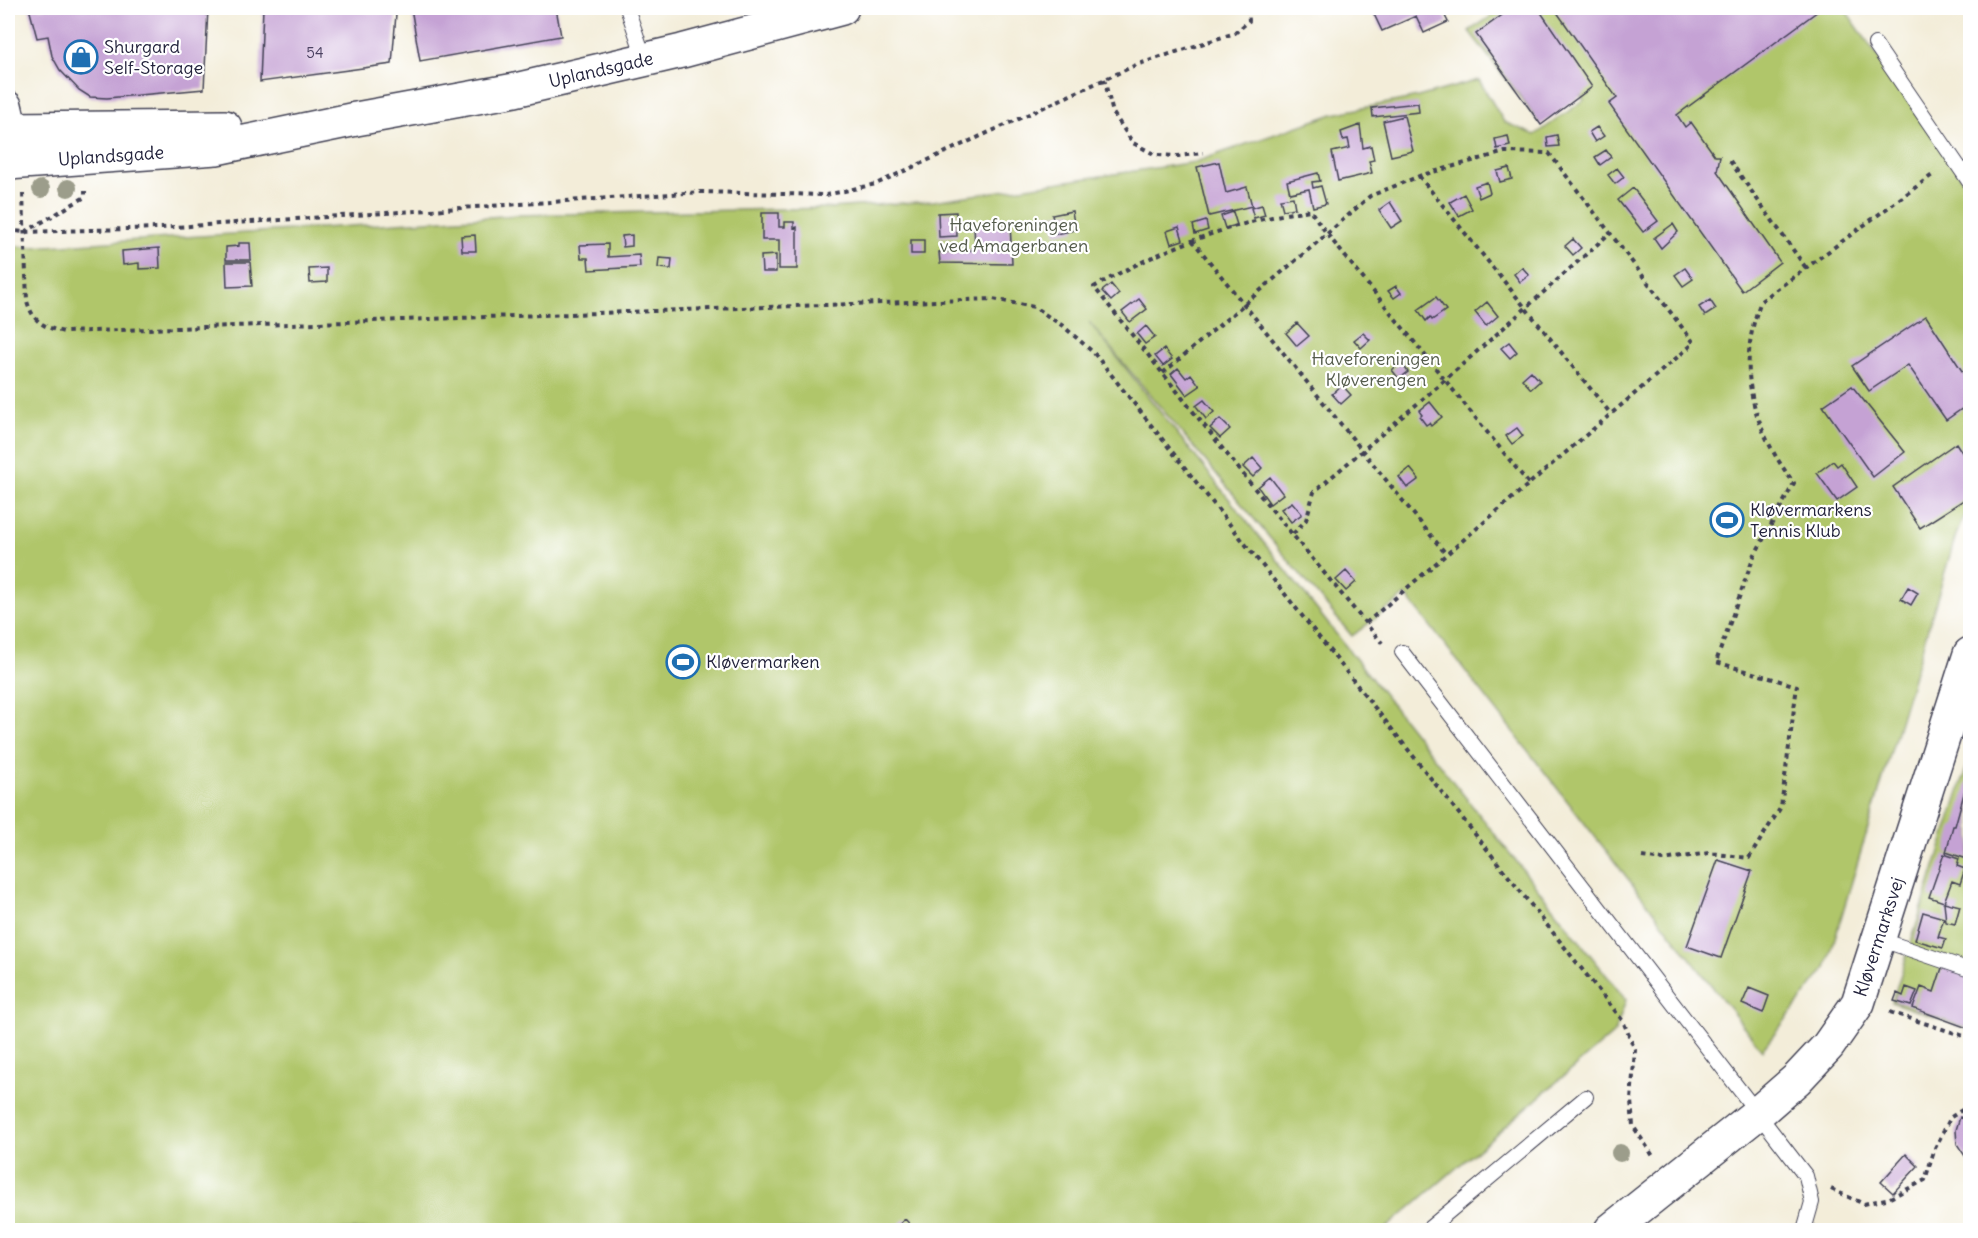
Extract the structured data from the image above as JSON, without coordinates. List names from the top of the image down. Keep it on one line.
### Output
{"streets":{"street":["Uplandsgade","Kløvermarksvej"]},"parks":["Haveforeningen ved Amagerbanen","Haveforeningen Kløverengen"],"places":{"shop":["Shurgard Self-Storage"],"sports":["Kløvermarkens Tennis Klub","Kløvermarken"]},"house_numbers":["54"]}
